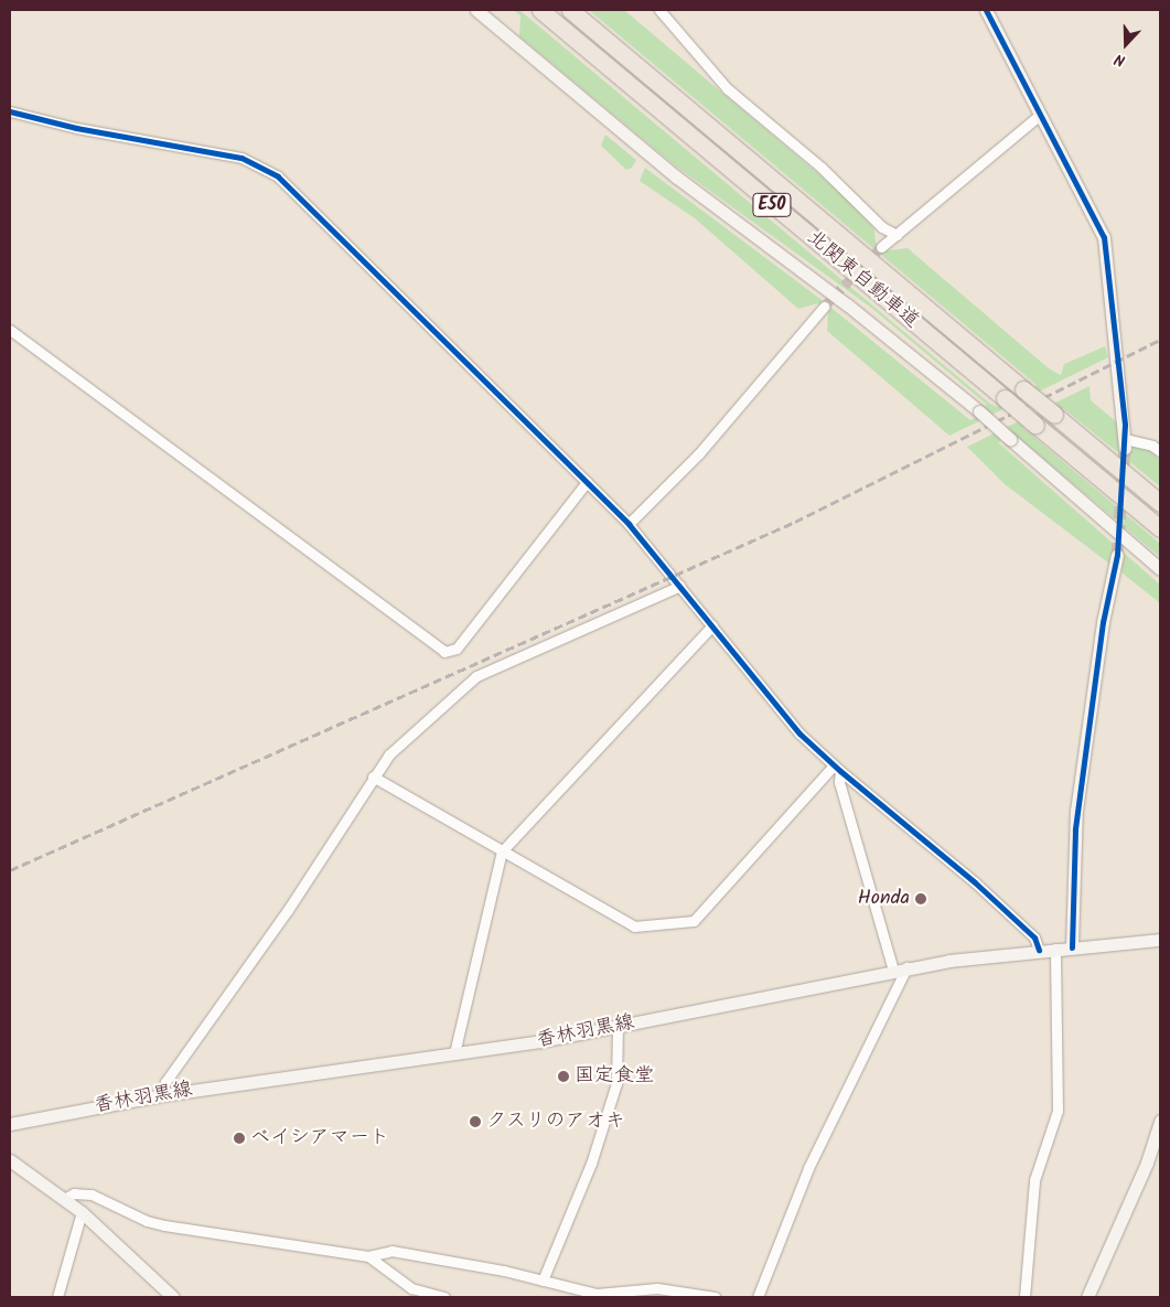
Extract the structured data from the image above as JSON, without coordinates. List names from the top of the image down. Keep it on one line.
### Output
{"streets":{"highway":["E50","北関東自動車道"],"street":["香林羽黒線"]},"places":["Honda","国定食堂","クスリのアオキ","ベイシアマート"],"north":"bottom"}
